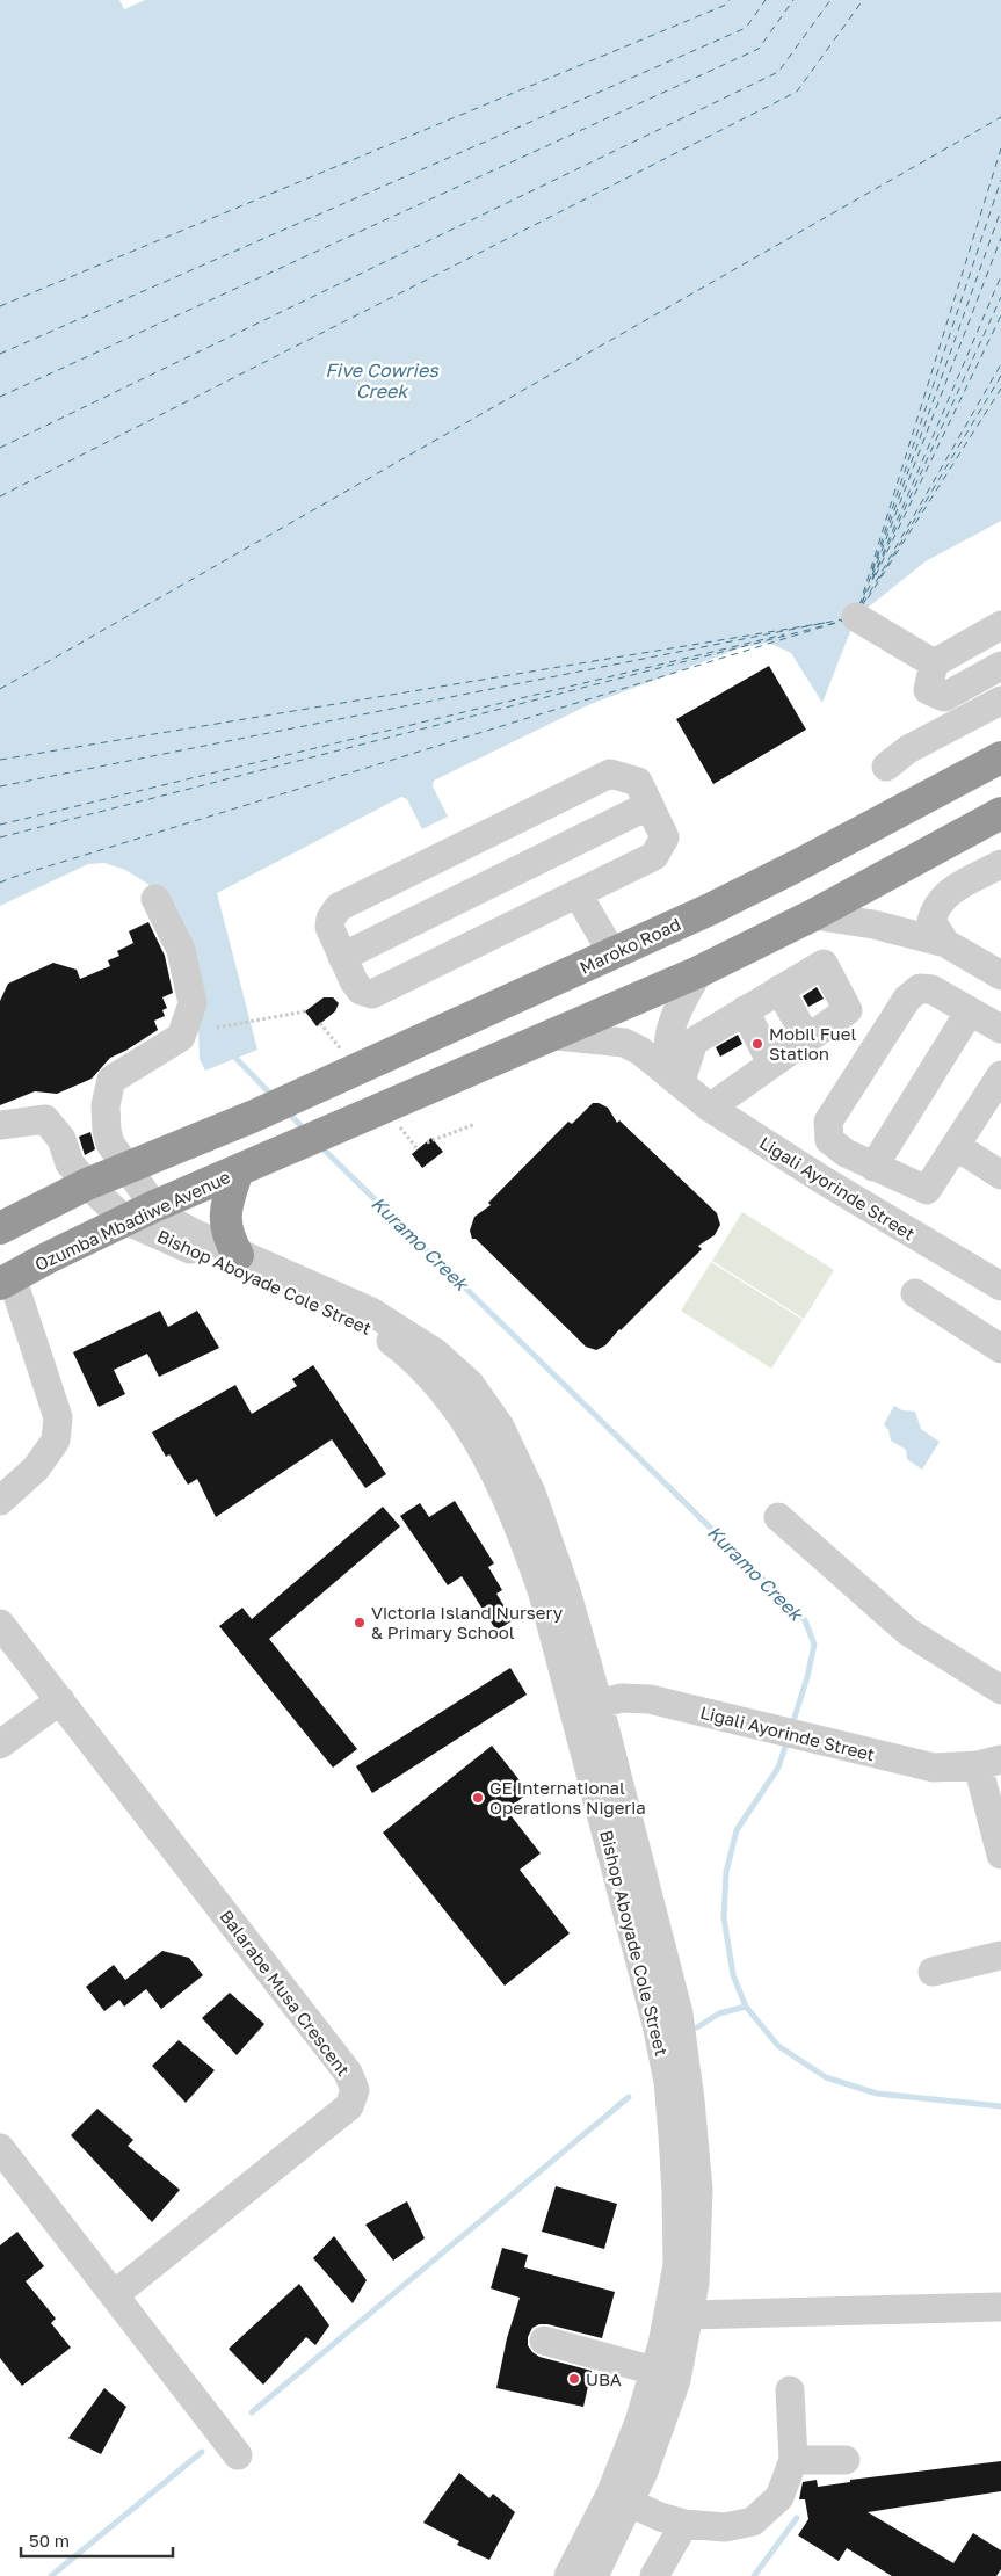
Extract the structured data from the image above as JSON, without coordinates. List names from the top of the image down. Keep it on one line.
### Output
{"streets":{"highway":["Maroko Road","Ozumba Mbadiwe Avenue"],"street":["Ligali Ayorinde Street","Bishop Aboyade Cole Street","Balarabe Musa Crescent"]},"crossings":[["Maroko Road","Bishop Aboyade Cole Street"],["Ligali Ayorinde Street","Bishop Aboyade Cole Street"],["Ozumba Mbadiwe Avenue","Bishop Aboyade Cole Street"]],"water":["Five Cowries Creek","Kuramo Creek"],"places":["Mobil Fuel Station","Victoria Island Nursery & Primary School","GE International Operations Nigeria","UBA"],"scale_bar":"50 m"}
